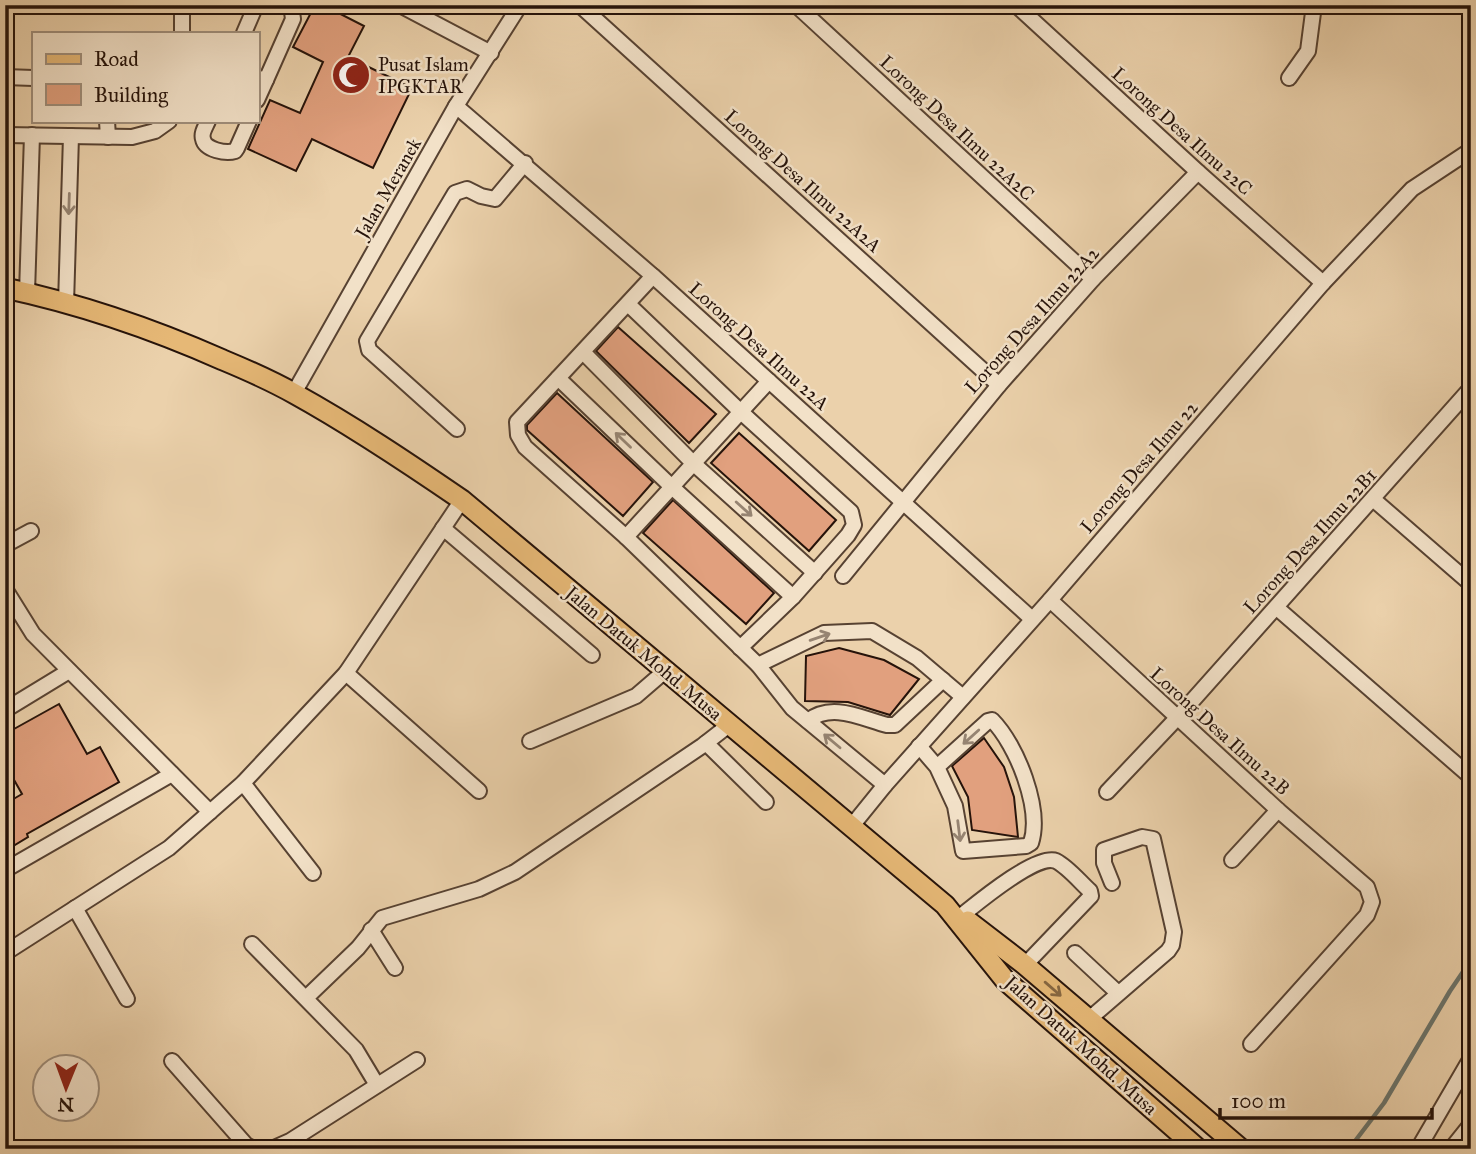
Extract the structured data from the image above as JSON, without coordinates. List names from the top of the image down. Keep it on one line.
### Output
{"streets":{"main road":["Jalan Datuk Mohd. Musa"],"street":["Lorong Desa Ilmu 22A2C","Lorong Desa Ilmu 22C","Lorong Desa Ilmu 22A2A","Jalan Meranek","Lorong Desa Ilmu 22A2","Lorong Desa Ilmu 22A","Lorong Desa Ilmu 22","Lorong Desa Ilmu 22B1","Lorong Desa Ilmu 22B"]},"crossings":[["Lorong Desa Ilmu 22A2C","Lorong Desa Ilmu 22A2"],["Lorong Desa Ilmu 22C","Lorong Desa Ilmu 22A2"],["Lorong Desa Ilmu 22C","Lorong Desa Ilmu 22"],["Lorong Desa Ilmu 22A2A","Lorong Desa Ilmu 22A2"],["Jalan Meranek","Lorong Desa Ilmu 22A"],["Jalan Meranek","Jalan Datuk Mohd. Musa"],["Lorong Desa Ilmu 22A2","Lorong Desa Ilmu 22A"],["Lorong Desa Ilmu 22A","Lorong Desa Ilmu 22"],["Lorong Desa Ilmu 22","Jalan Datuk Mohd. Musa"],["Lorong Desa Ilmu 22","Lorong Desa Ilmu 22B"],["Lorong Desa Ilmu 22B1","Lorong Desa Ilmu 22B"]],"places":{"mosque":["Pusat Islam IPGKTAR"]},"legend":["Road","Building"],"scale_bar":"100 m","north":"bottom"}
